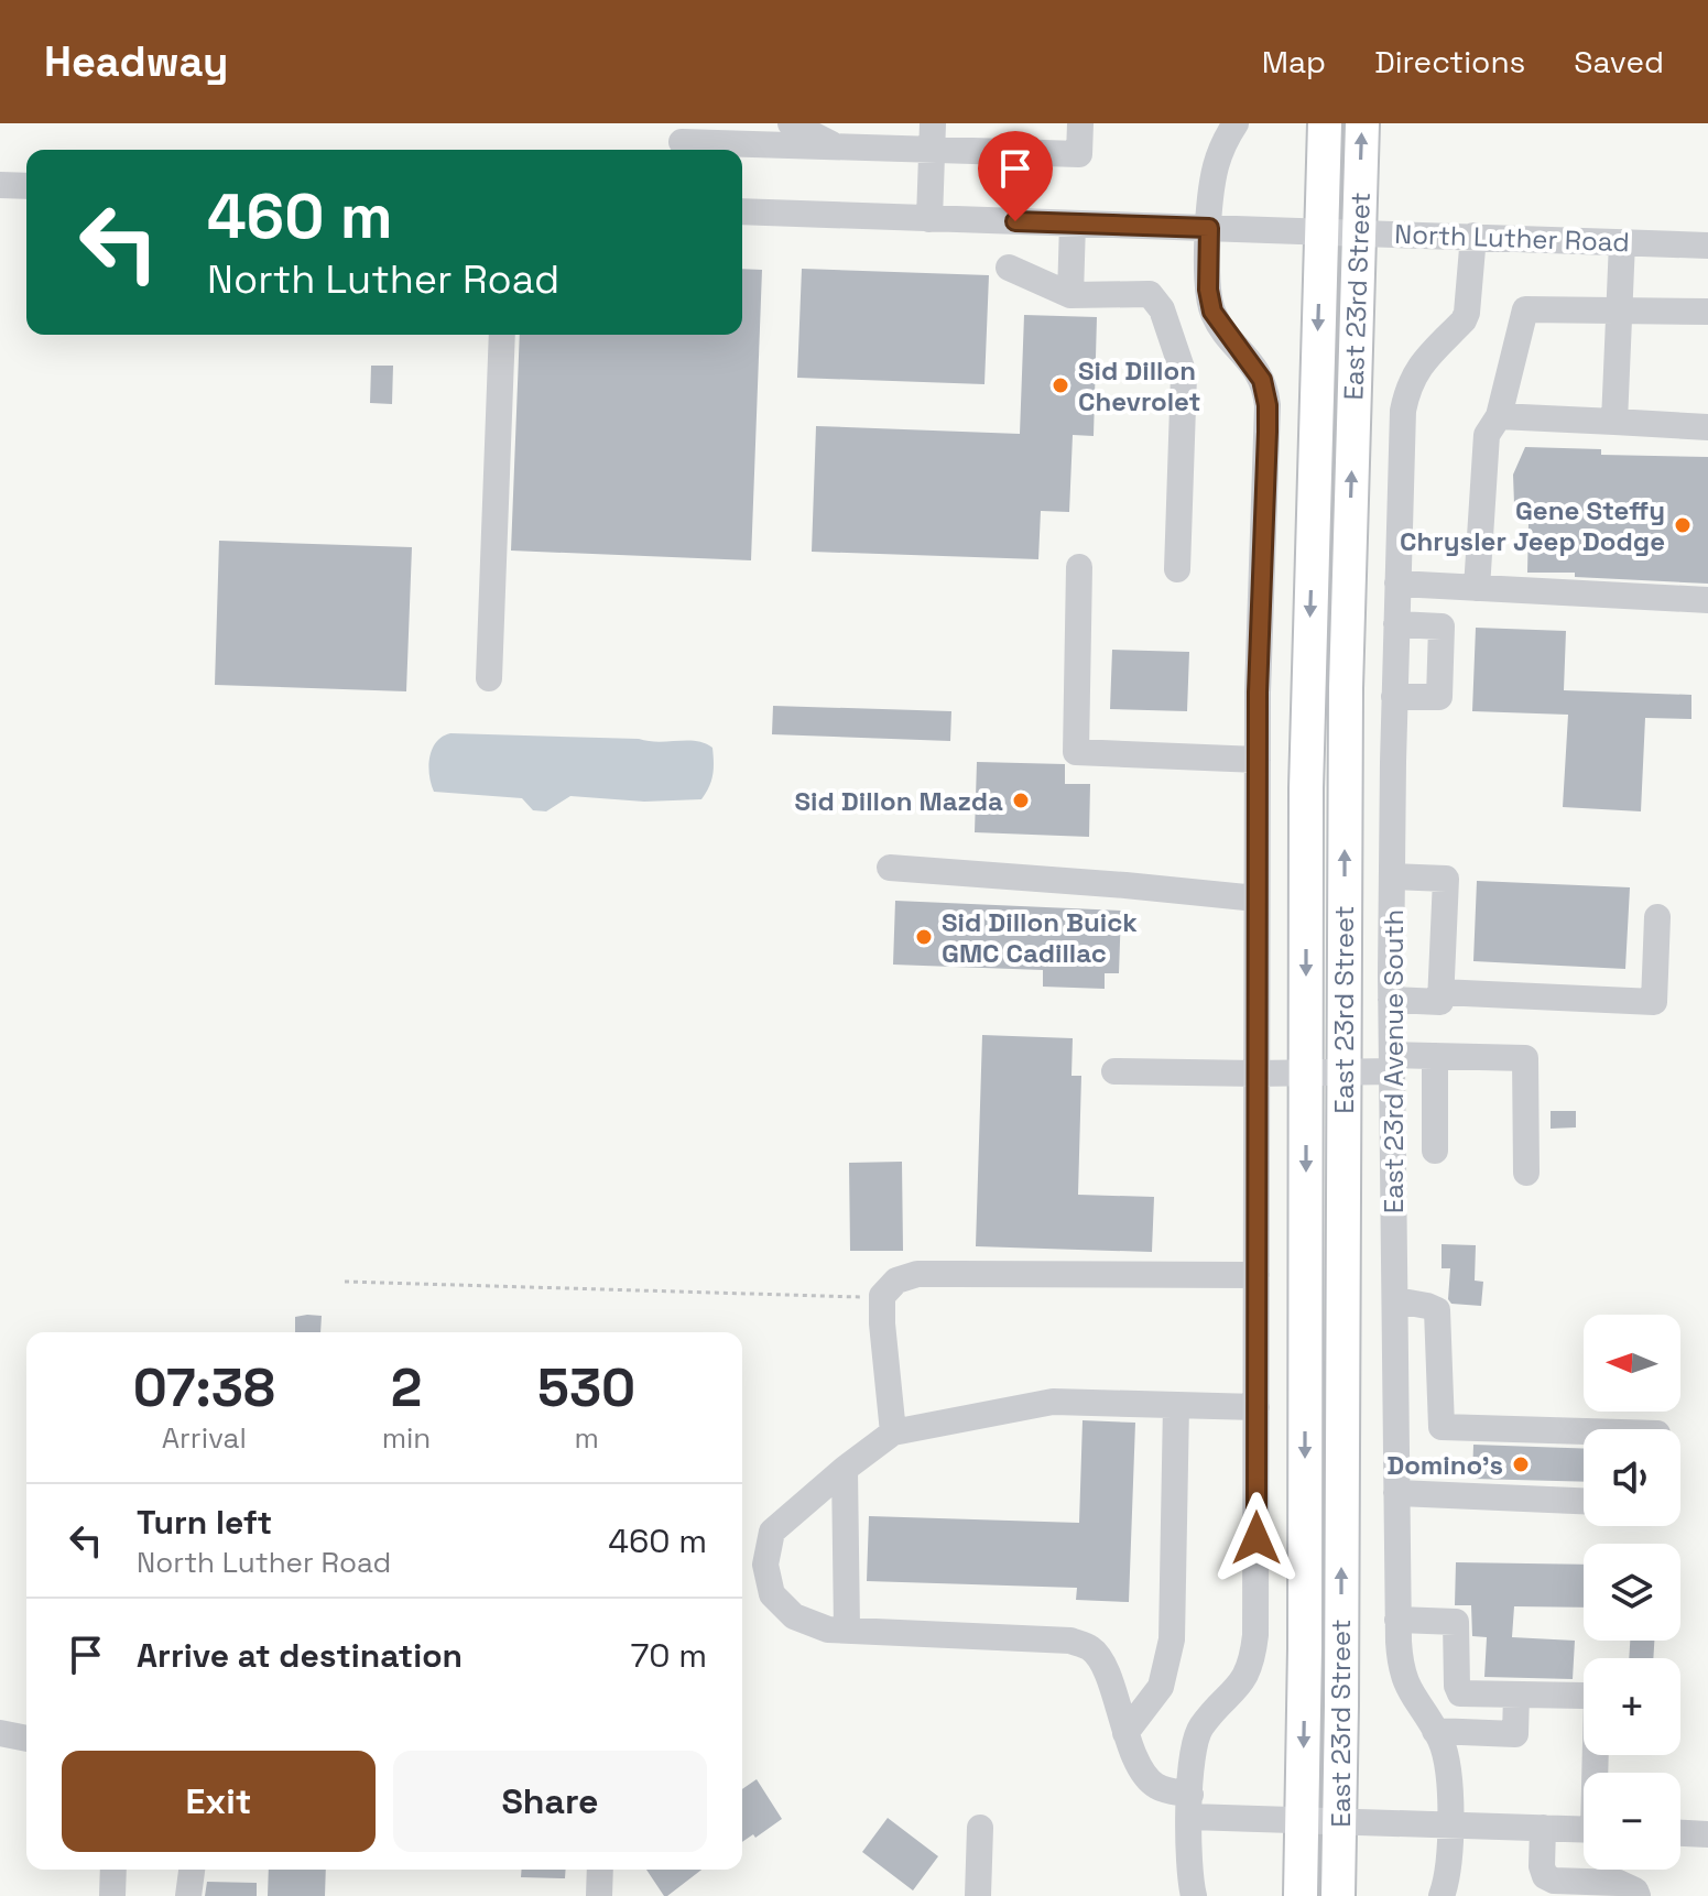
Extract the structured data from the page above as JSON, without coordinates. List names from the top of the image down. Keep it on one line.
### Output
{"streets":{"main road":["East 23rd Street"],"street":["North Luther Road","East 23rd Avenue South"]},"crossings":[["North Luther Road","East 23rd Street"],["North Luther Road","East 23rd Avenue South"]],"places":["Sid Dillon Chevrolet","Gene Steffy Chrysler Jeep Dodge","Sid Dillon Mazda","Sid Dillon Buick GMC Cadillac","Domino's"],"north":"left","page":{"header":"Headway","nav":["Map","Directions","Saved"],"turn":["460 m","North Luther Road"],"map_buttons":["+","−"],"eta":["07:38","Arrival","2","min","530","m"],"list":[{"name":"Turn left","note":"North Luther Road","value":"460 m"},{"name":"Arrive at destination","value":"70 m"}],"buttons":["Exit","Share"]}}
